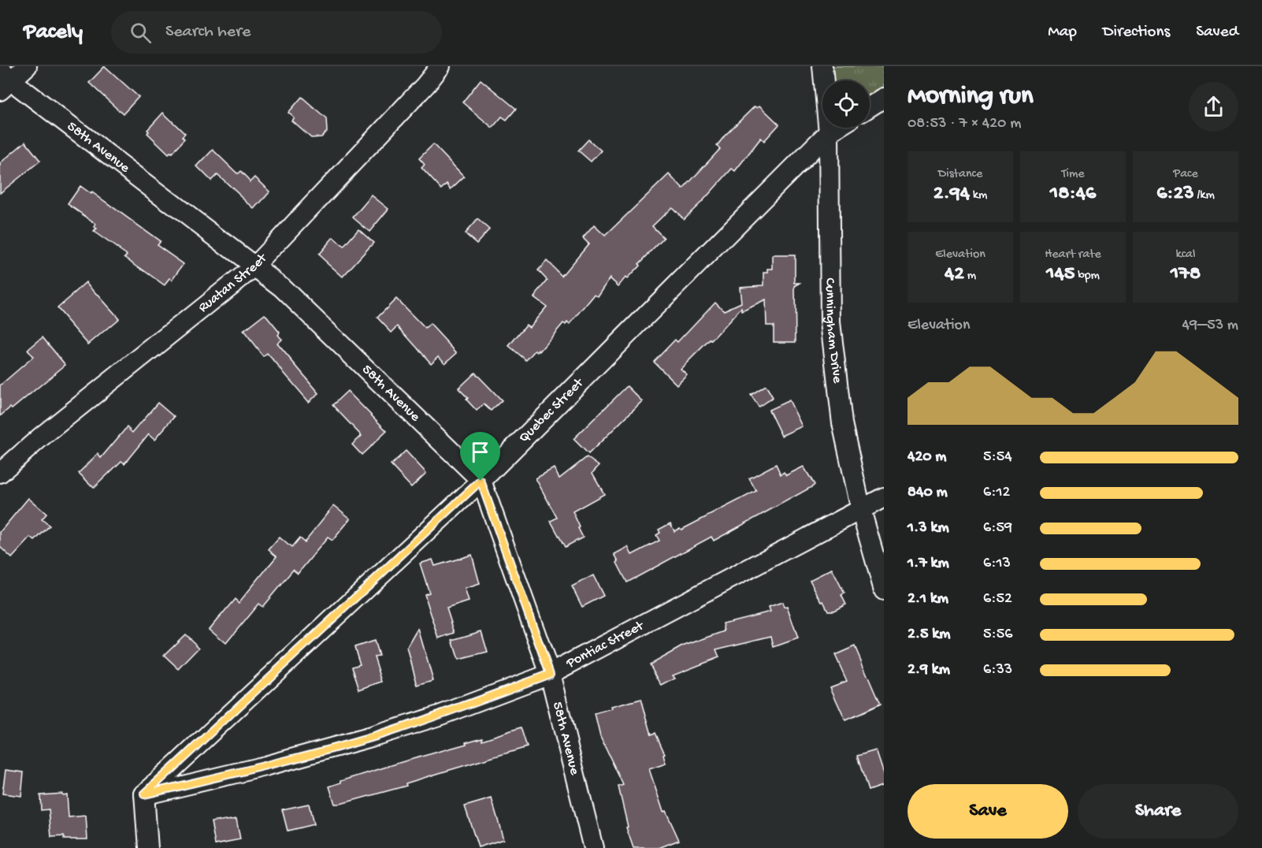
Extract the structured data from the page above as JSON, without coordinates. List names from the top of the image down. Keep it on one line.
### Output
{"streets":{"street":["58th Avenue","Ruatan Street","Cunningham Drive","Quebec Street","Pontiac Street"]},"crossings":[["58th Avenue","Ruatan Street"],["58th Avenue","Quebec Street"],["58th Avenue","Pontiac Street"],["Cunningham Drive","Quebec Street"],["Cunningham Drive","Pontiac Street"],["Quebec Street","Pontiac Street"]],"page":{"header":"Pacely","search":"Search here","nav":["Map","Directions","Saved"],"heading":["Morning run","08:53 · 7 × 420 m"],"stats":[["Distance","2.94 km"],["Time","18:46"],["Pace","6:23 /km"],["Elevation","42 m"],["Heart rate","145 bpm"],["kcal","178"]],"chart":["Elevation","49–53 m"],"list":[{"name":"420 m","note":"5:54"},{"name":"840 m","note":"6:12"},{"name":"1.3 km","note":"6:59"},{"name":"1.7 km","note":"6:13"},{"name":"2.1 km","note":"6:52"},{"name":"2.5 km","note":"5:56"},{"name":"2.9 km","note":"6:33"}],"buttons":["Save","Share"]}}
